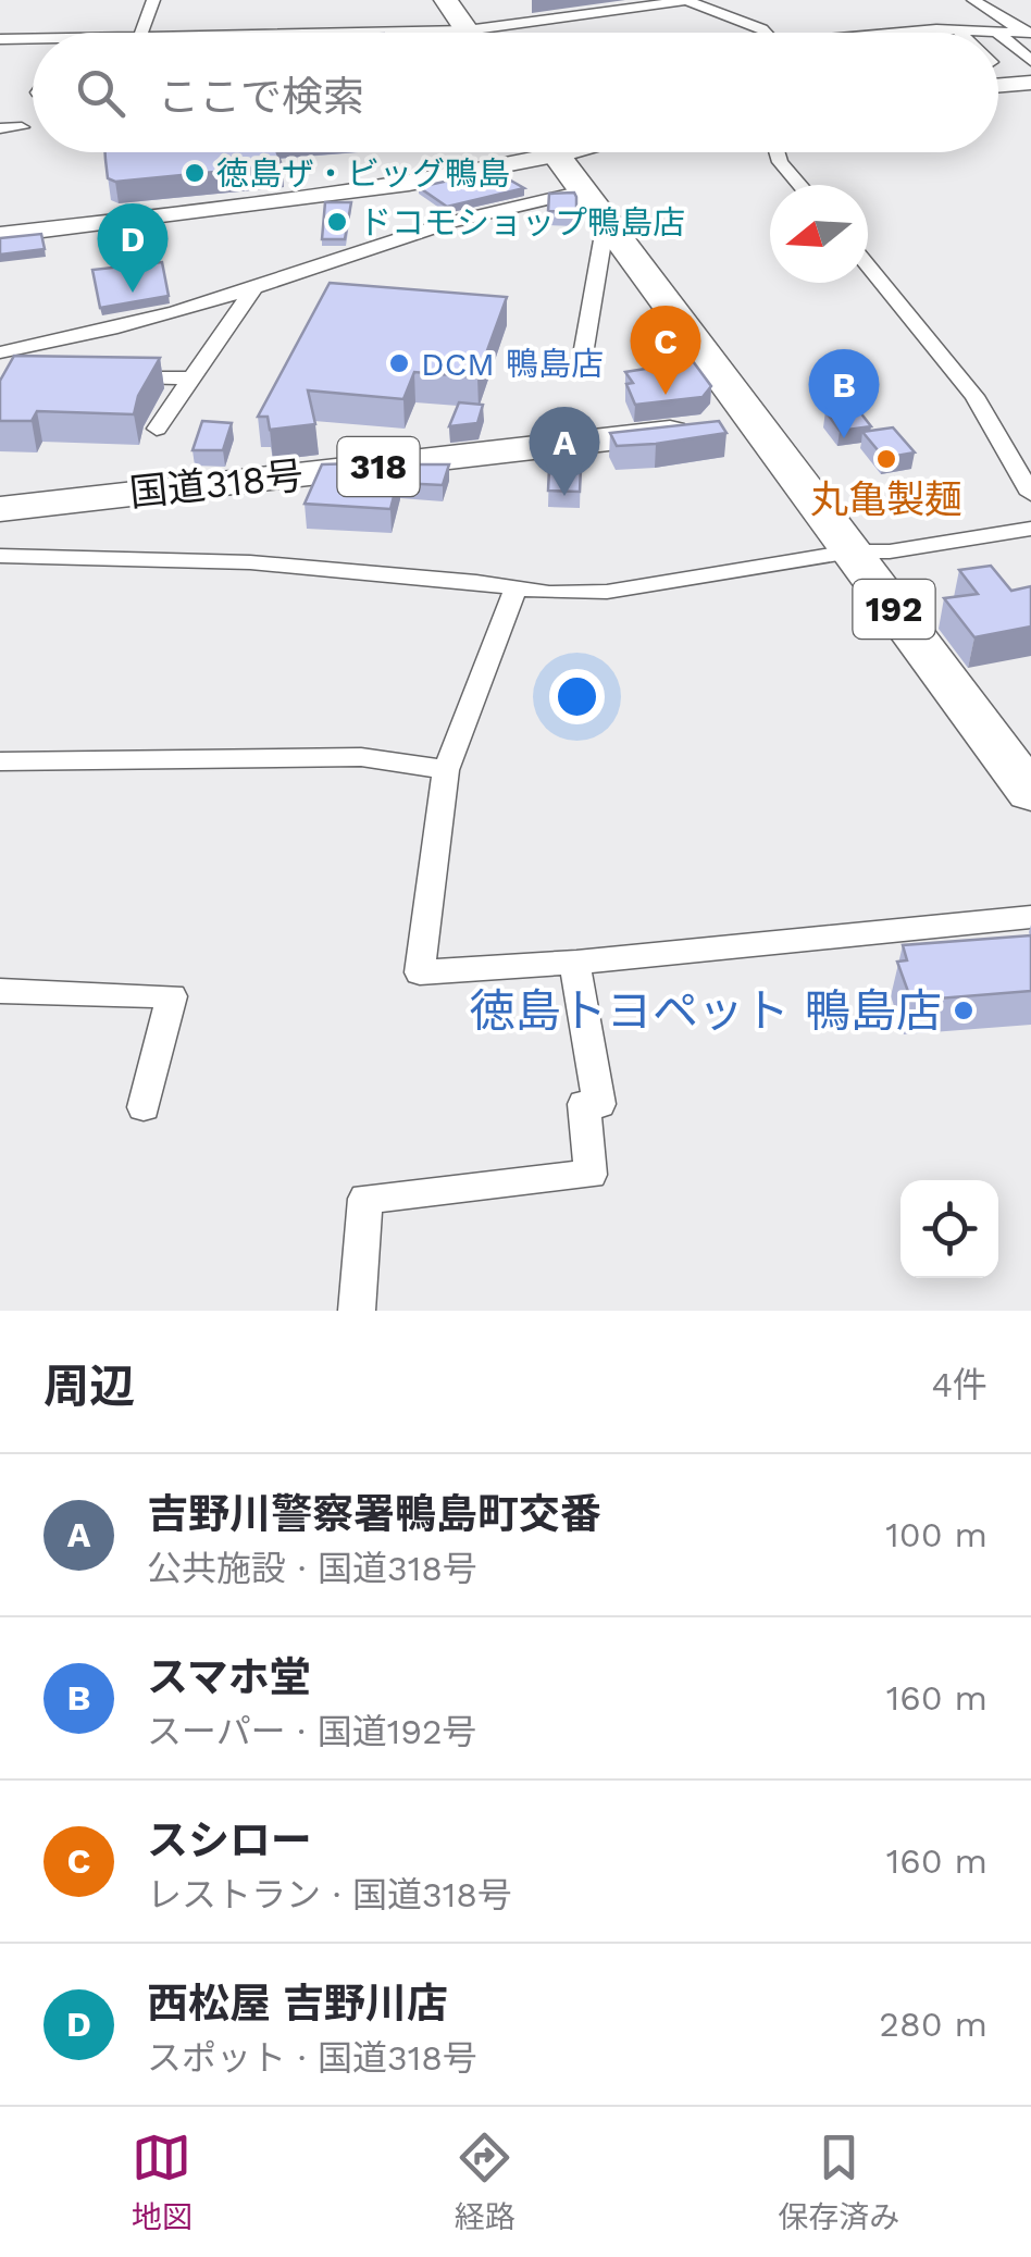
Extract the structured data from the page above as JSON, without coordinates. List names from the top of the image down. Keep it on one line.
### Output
{"streets":{"highway":["318","国道318号","192"]},"crossings":[["国道318号","192"]],"places":["徳島ザ・ビッグ鴨島","ドコモショップ鴨島店","DCM 鴨島店","丸亀製麺","徳島トヨペット 鴨島店"],"north":"left","page":{"search":"ここで検索","pins":["D","C","B","A"],"heading":["周辺","4件"],"list":[{"mark":"A","name":"吉野川警察署鴨島町交番","note":"公共施設 · 国道318号","value":"100 m"},{"mark":"B","name":"スマホ堂","note":"スーパー · 国道192号","value":"160 m"},{"mark":"C","name":"スシロー","note":"レストラン · 国道318号","value":"160 m"},{"mark":"D","name":"西松屋 吉野川店","note":"スポット · 国道318号","value":"280 m"}],"nav":["地図","経路","保存済み"]}}
